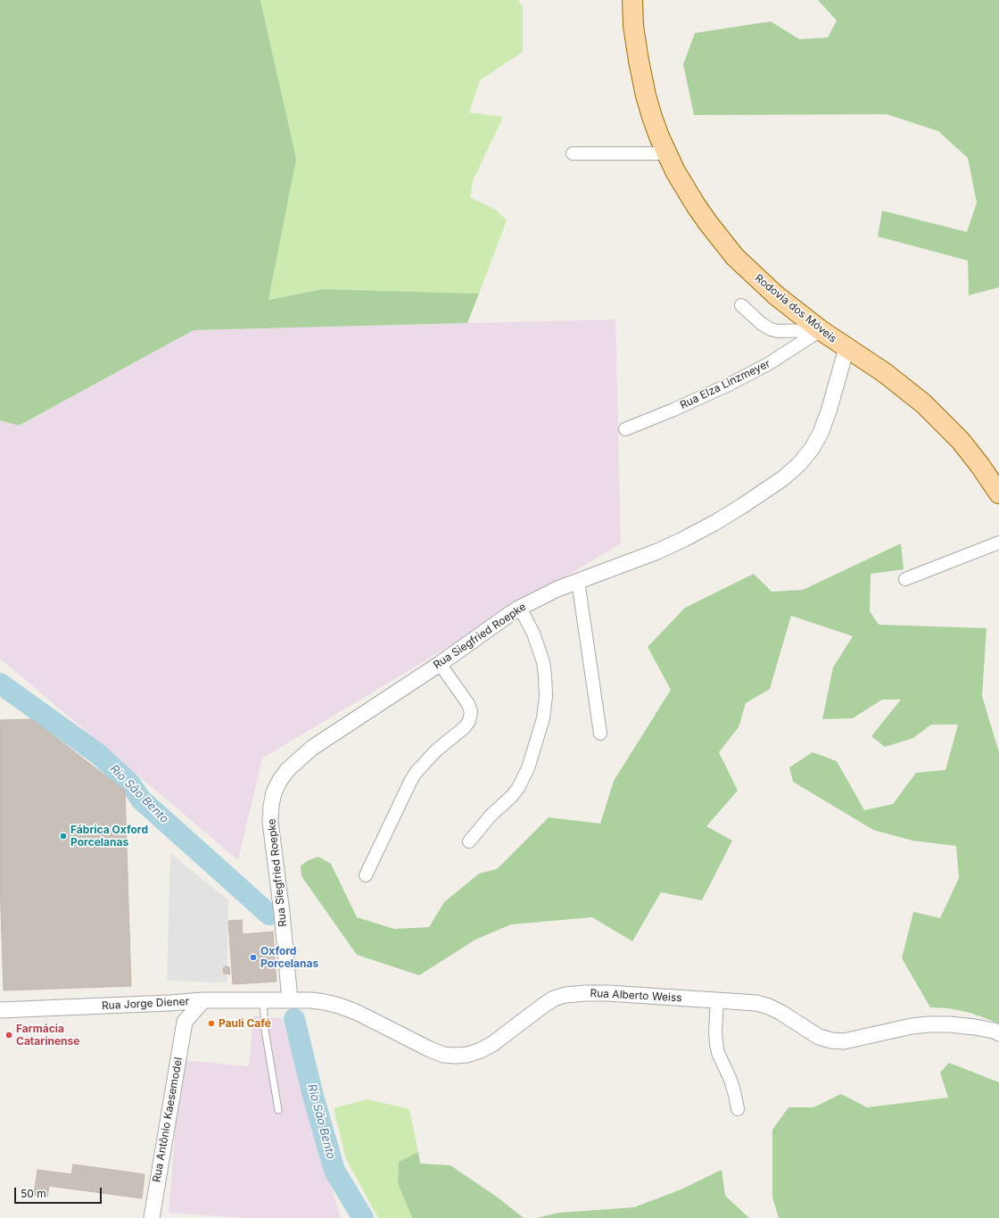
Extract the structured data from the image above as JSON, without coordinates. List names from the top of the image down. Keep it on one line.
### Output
{"streets":{"main road":["Rodovia dos Móveis"],"street":["Rua Elza Linzmeyer","Rua Siegfried Roepke","Rua Alberto Weiss","Rua Jorge Diener","Rua Antônio Kaesemodel"]},"crossings":[["Rodovia dos Móveis","Rua Elza Linzmeyer"],["Rodovia dos Móveis","Rua Siegfried Roepke"],["Rua Siegfried Roepke","Rua Alberto Weiss"],["Rua Siegfried Roepke","Rua Jorge Diener"],["Rua Alberto Weiss","Rua Jorge Diener"]],"water":["Rio São Bento"],"places":["Fábrica Oxford Porcelanas","Oxford Porcelanas","Pauli Café","Farmácia Catarinense"],"scale_bar":"50 m"}
